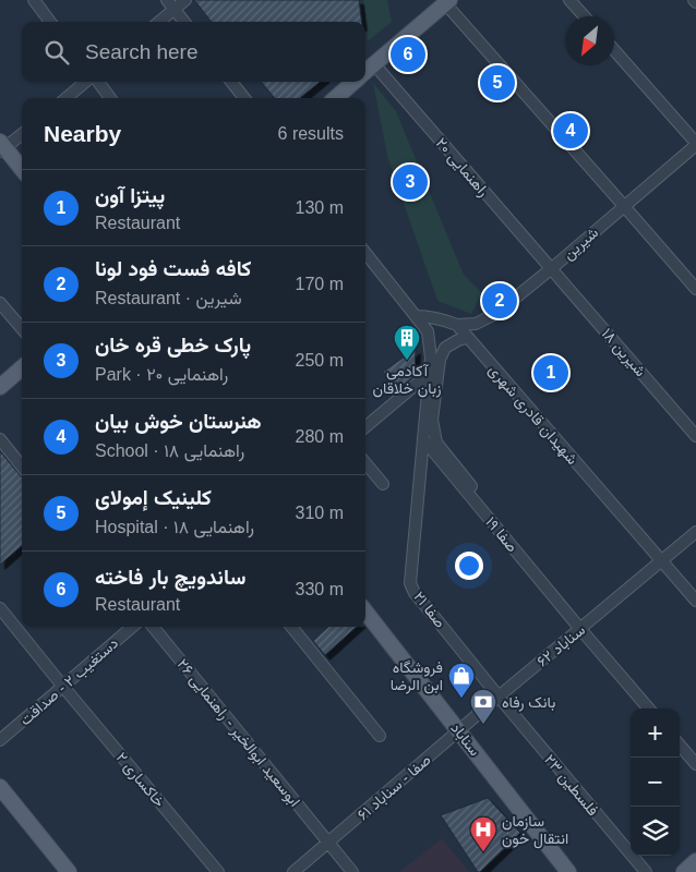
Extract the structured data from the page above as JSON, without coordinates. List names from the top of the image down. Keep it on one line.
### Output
{"streets":{"main road":["سناباد"],"street":["راهنمایی ۲۰","شیرین","شیرین ۱۸","شهیدان قادری شهری","صفا ۱۹","صفا ۲۱","سناباد ۶۲","دستغیب ۲ - صداقت","ابوسعید ابوالخیر - راهنمایی ۲۶","خاکساری ۲","فلسطین ۲۳","صفا - سناباد ۶۱"]},"crossings":[["راهنمایی ۲۰","شیرین"],["راهنمایی ۲۰","شیرین ۱۸"],["شیرین","شیرین ۱۸"],["شیرین","شهیدان قادری شهری"],["شهیدان قادری شهری","سناباد ۶۲"],["صفا ۱۹","صفا ۲۱"],["صفا ۱۹","سناباد ۶۲"],["صفا ۲۱","سناباد ۶۲"],["صفا ۲۱","فلسطین ۲۳"],["سناباد ۶۲","سناباد"],["سناباد ۶۲","فلسطین ۲۳"],["سناباد ۶۲","صفا - سناباد ۶۱"],["دستغیب ۲ - صداقت","خاکساری ۲"],["ابوسعید ابوالخیر - راهنمایی ۲۶","صفا - سناباد ۶۱"],["سناباد","صفا - سناباد ۶۱"]],"places":{"building":["آکادمی زبان خلاقان"],"shop":["فروشگاه ابن الرضا"],"bank":["بانک رفاه"],"hospital":["سازمان انتقال خون"]},"north":"bottom left","page":{"search":"Search here","pins":["6","5","4","3","2","1"],"heading":["Nearby","6 results"],"list":[{"mark":"1","name":"پیتزا آون","note":"Restaurant","value":"130 m"},{"mark":"2","name":"کافه فست فود لونا","note":"Restaurant · شیرین","value":"170 m"},{"mark":"3","name":"پارک خطی قره خان","note":"Park · راهنمایی ۲۰","value":"250 m"},{"mark":"4","name":"هنرستان خوش بیان","note":"School · راهنمایی ۱۸","value":"280 m"},{"mark":"5","name":"کلینیک إمولای","note":"Hospital · راهنمایی ۱۸","value":"310 m"},{"mark":"6","name":"ساندویچ بار فاخته","note":"Restaurant","value":"330 m"}],"map_buttons":["+","−"]}}
